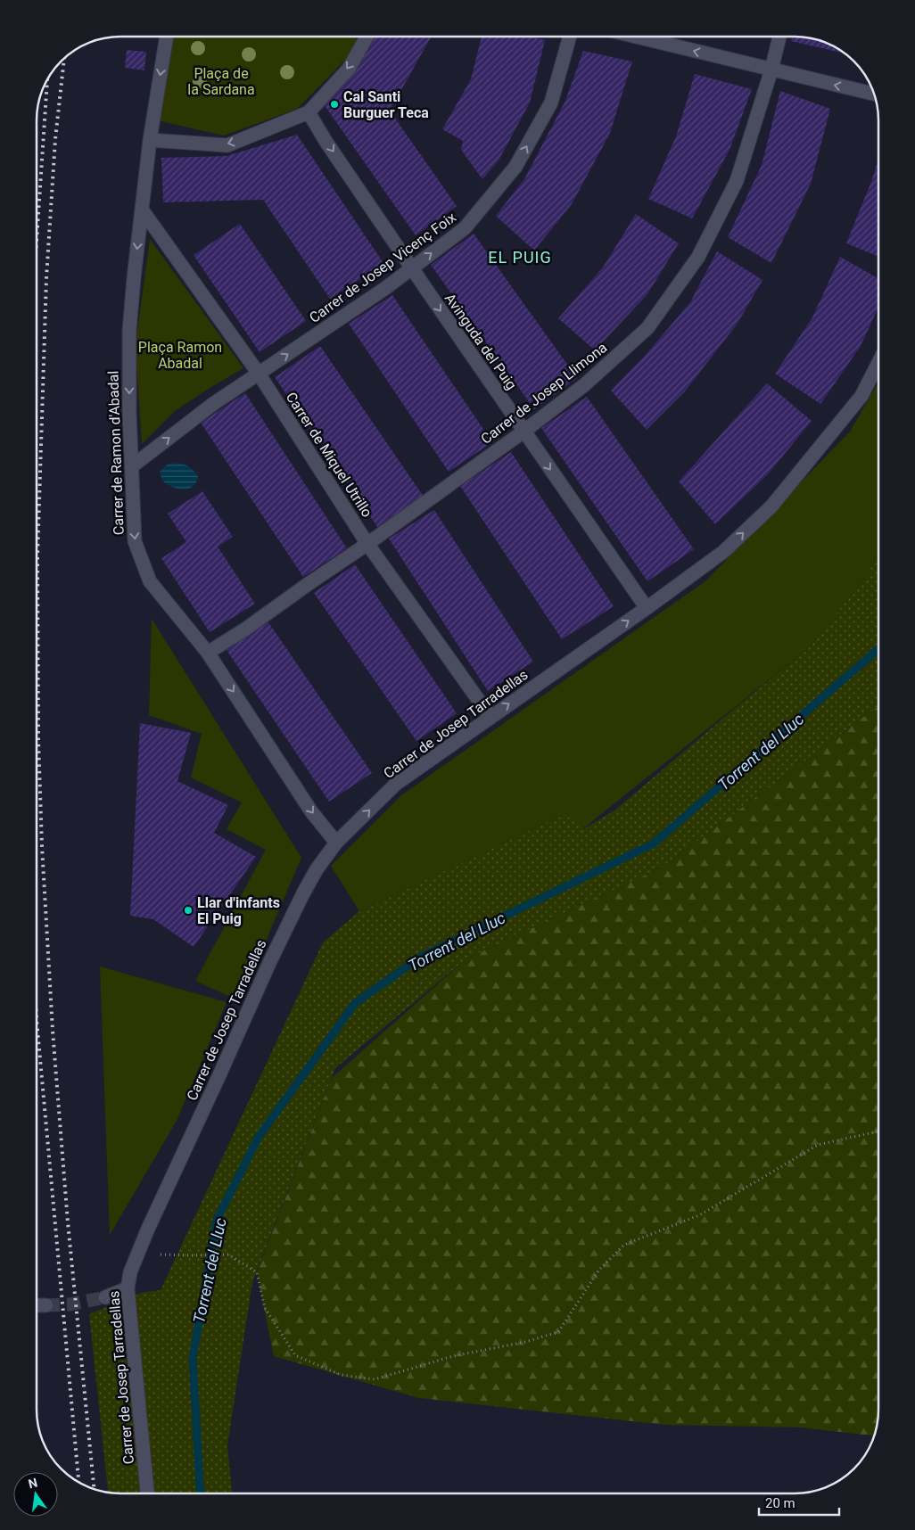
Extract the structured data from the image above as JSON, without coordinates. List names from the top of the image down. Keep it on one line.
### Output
{"streets":{"street":["Carrer de Josep Vicenç Foix","Avinguda del Puig","Carrer de Josep Llimona","Carrer de Ramon d'Abadal","Carrer de Miquel Utrillo","Carrer de Josep Tarradellas"]},"crossings":[["Carrer de Josep Vicenç Foix","Avinguda del Puig"],["Carrer de Josep Vicenç Foix","Carrer de Ramon d'Abadal"],["Carrer de Josep Vicenç Foix","Carrer de Miquel Utrillo"],["Avinguda del Puig","Carrer de Josep Llimona"],["Avinguda del Puig","Carrer de Josep Tarradellas"],["Carrer de Josep Llimona","Carrer de Ramon d'Abadal"],["Carrer de Josep Llimona","Carrer de Miquel Utrillo"],["Carrer de Ramon d'Abadal","Carrer de Miquel Utrillo"],["Carrer de Ramon d'Abadal","Carrer de Josep Tarradellas"],["Carrer de Miquel Utrillo","Carrer de Josep Tarradellas"]],"one_way":["Carrer de Josep Vicenç Foix","Avinguda del Puig","Carrer de Ramon d'Abadal","Carrer de Josep Tarradellas"],"districts":["EL PUIG"],"water":["Torrent del Lluc"],"parks":["Plaça de la Sardana","Plaça Ramon Abadal"],"places":["Cal Santi Burguer Teca","Llar d'infants El Puig"],"scale_bar":"20 m","north":"top"}
